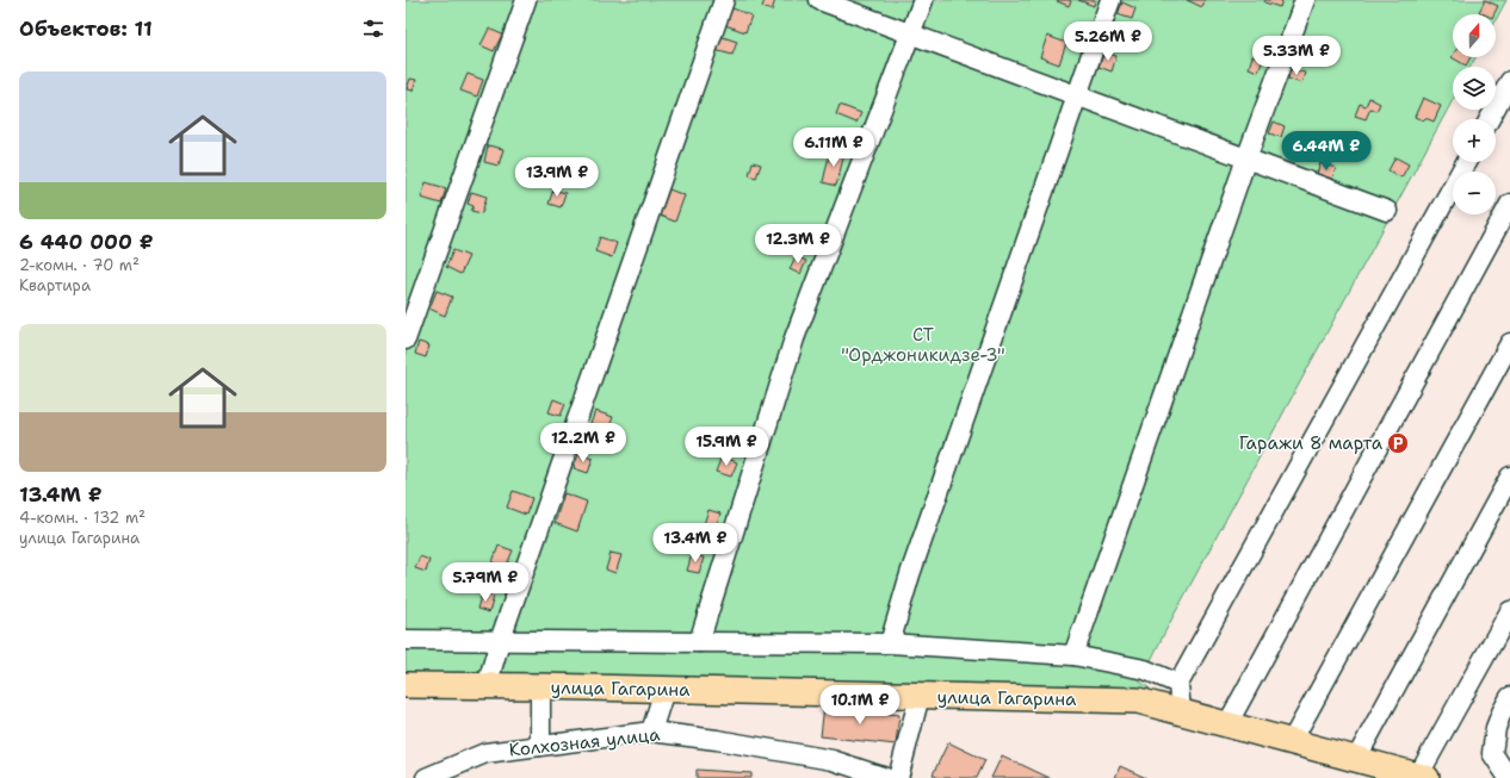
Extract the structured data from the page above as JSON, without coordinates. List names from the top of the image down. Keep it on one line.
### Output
{"streets":{"main road":["улица Гагарина"],"street":["Колхозная улица"]},"parks":["СТ \"Орджоникидзе-3\""],"places":{"parking":["Гаражи 8 марта"]},"north":"top","page":{"heading":"Объектов: 11","map_buttons":["+","−"],"price":["5.26M ₽","5.33M ₽","6.11M ₽","6.44M ₽","13.9M ₽","12.3M ₽","12.2M ₽","15.9M ₽","13.4M ₽","5.79M ₽","10.1M ₽"],"list":[{"name":"6 440 000 ₽","note":"2-комн. · 70 m² · Квартира"},{"name":"13.4M ₽","note":"4-комн. · 132 m² · улица Гагарина"}]}}
